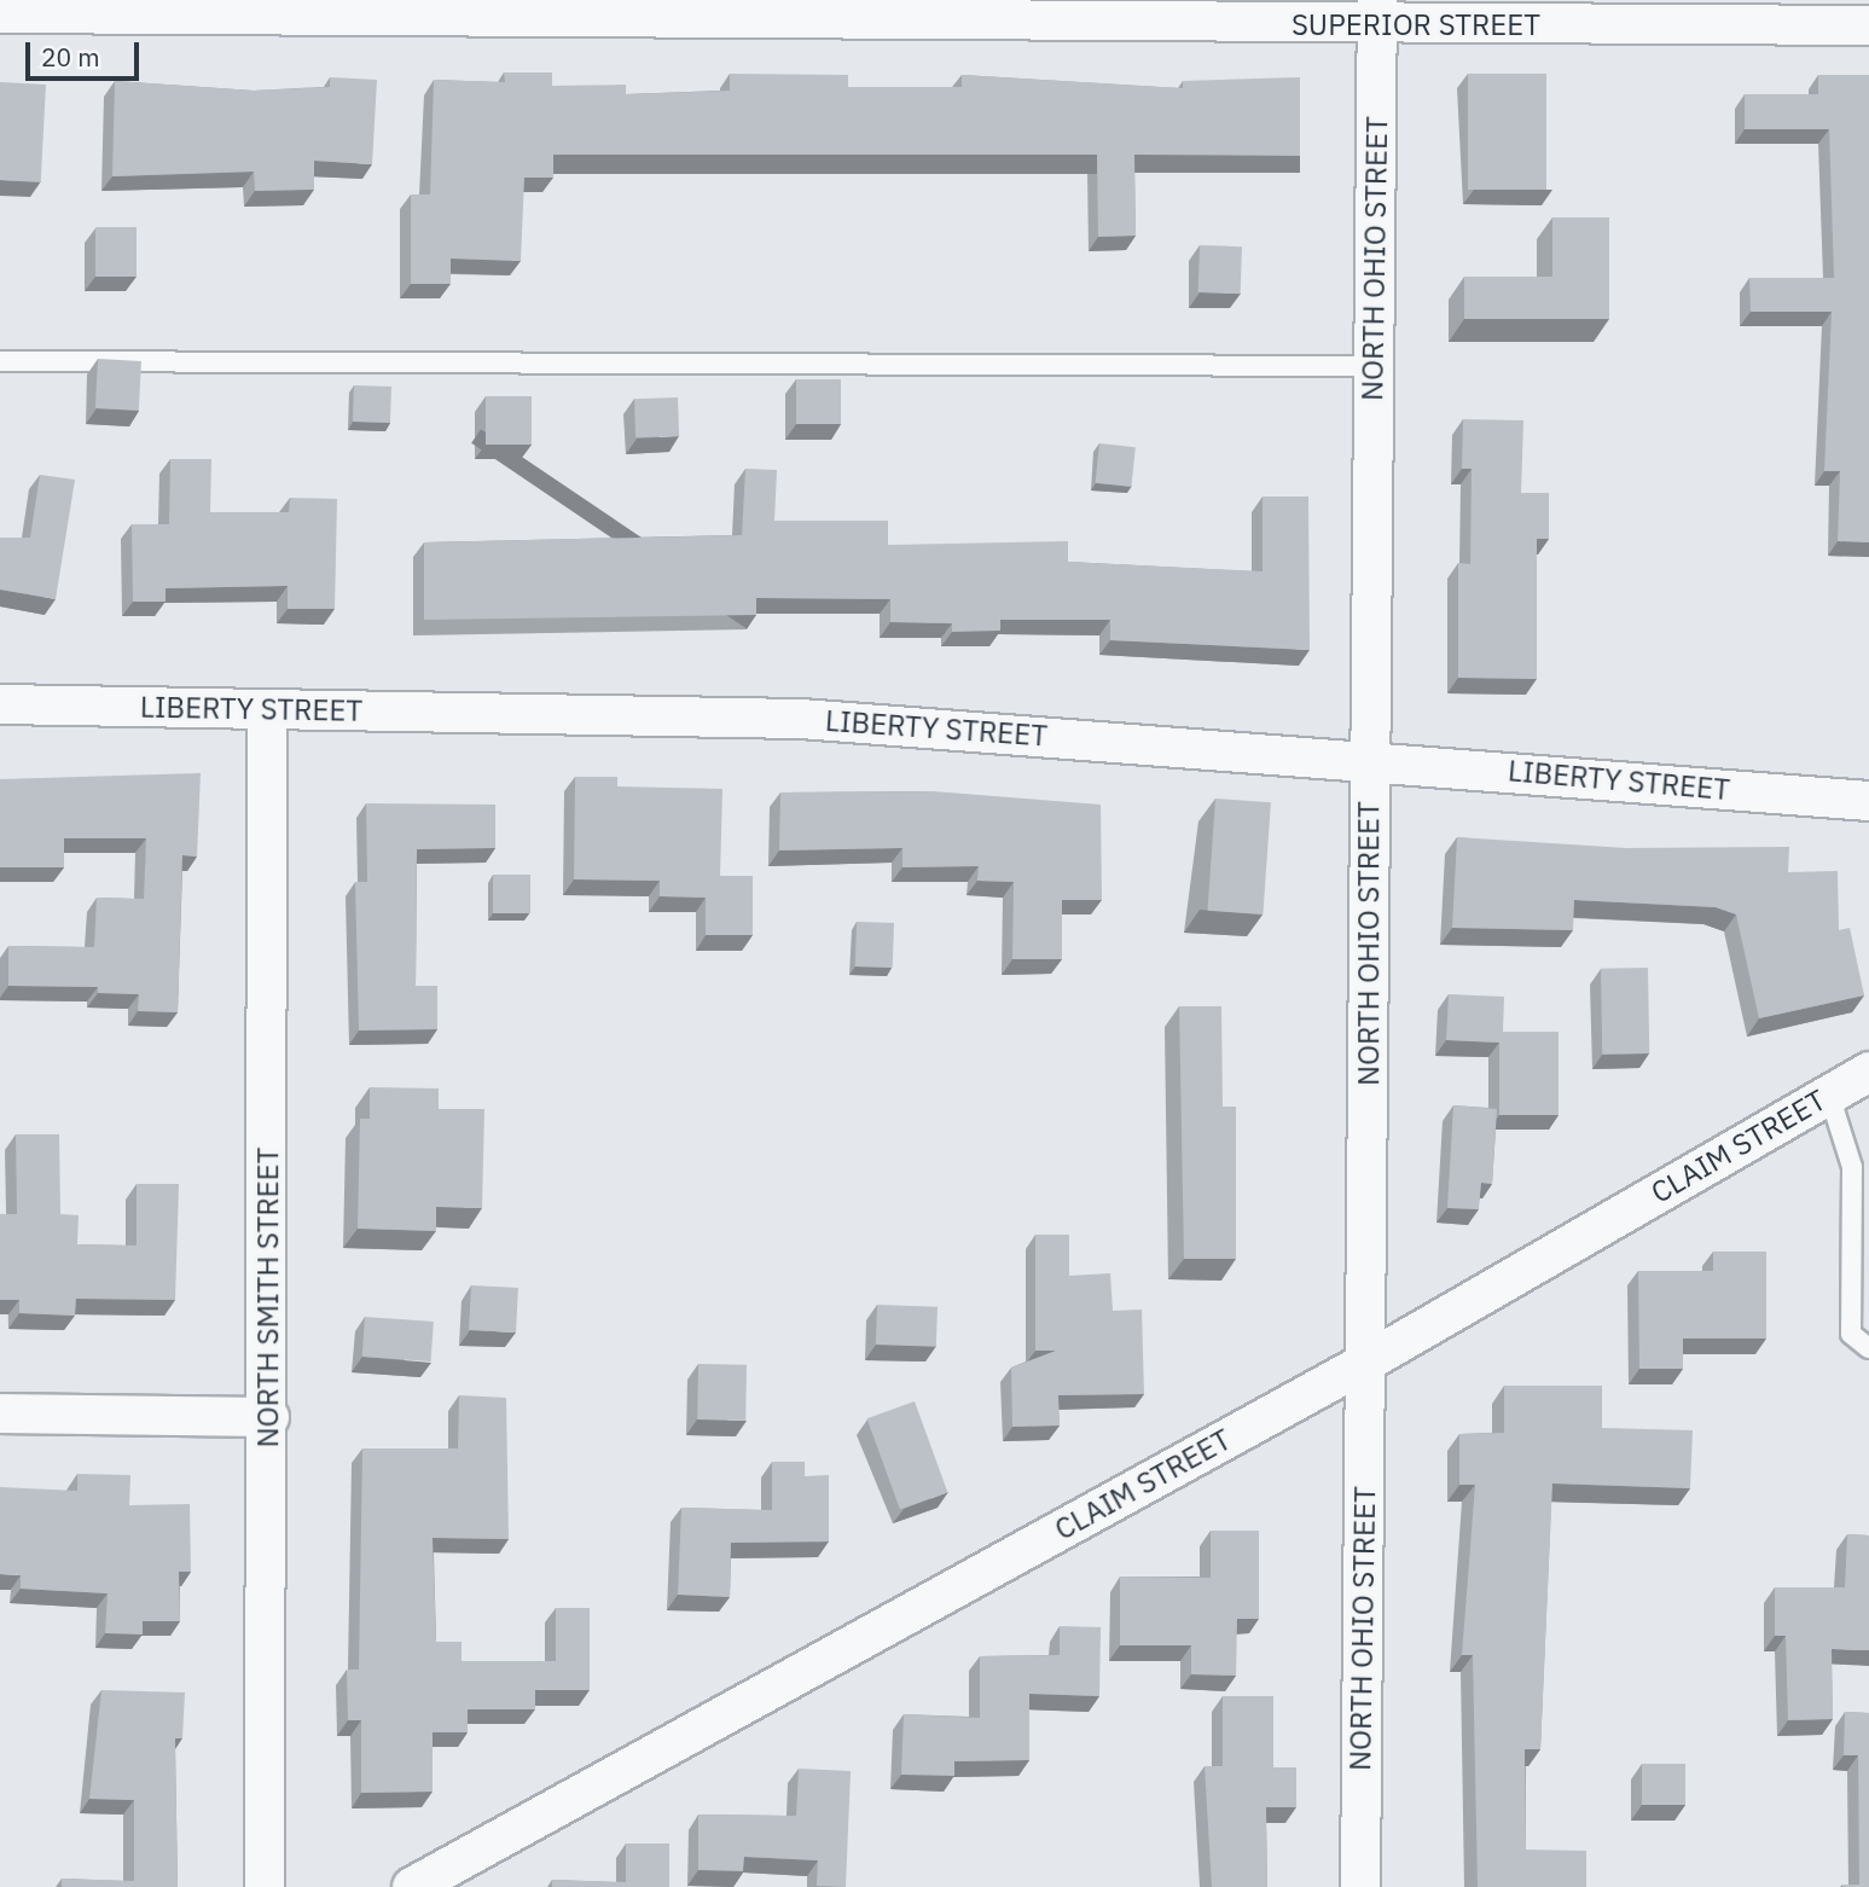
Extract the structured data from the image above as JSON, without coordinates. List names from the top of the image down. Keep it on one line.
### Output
{"streets":{"street":["SUPERIOR STREET","NORTH OHIO STREET","LIBERTY STREET","CLAIM STREET","NORTH SMITH STREET"]},"crossings":[["SUPERIOR STREET","NORTH OHIO STREET"],["NORTH OHIO STREET","LIBERTY STREET"],["NORTH OHIO STREET","CLAIM STREET"],["LIBERTY STREET","NORTH SMITH STREET"]],"scale_bar":"20 m"}
